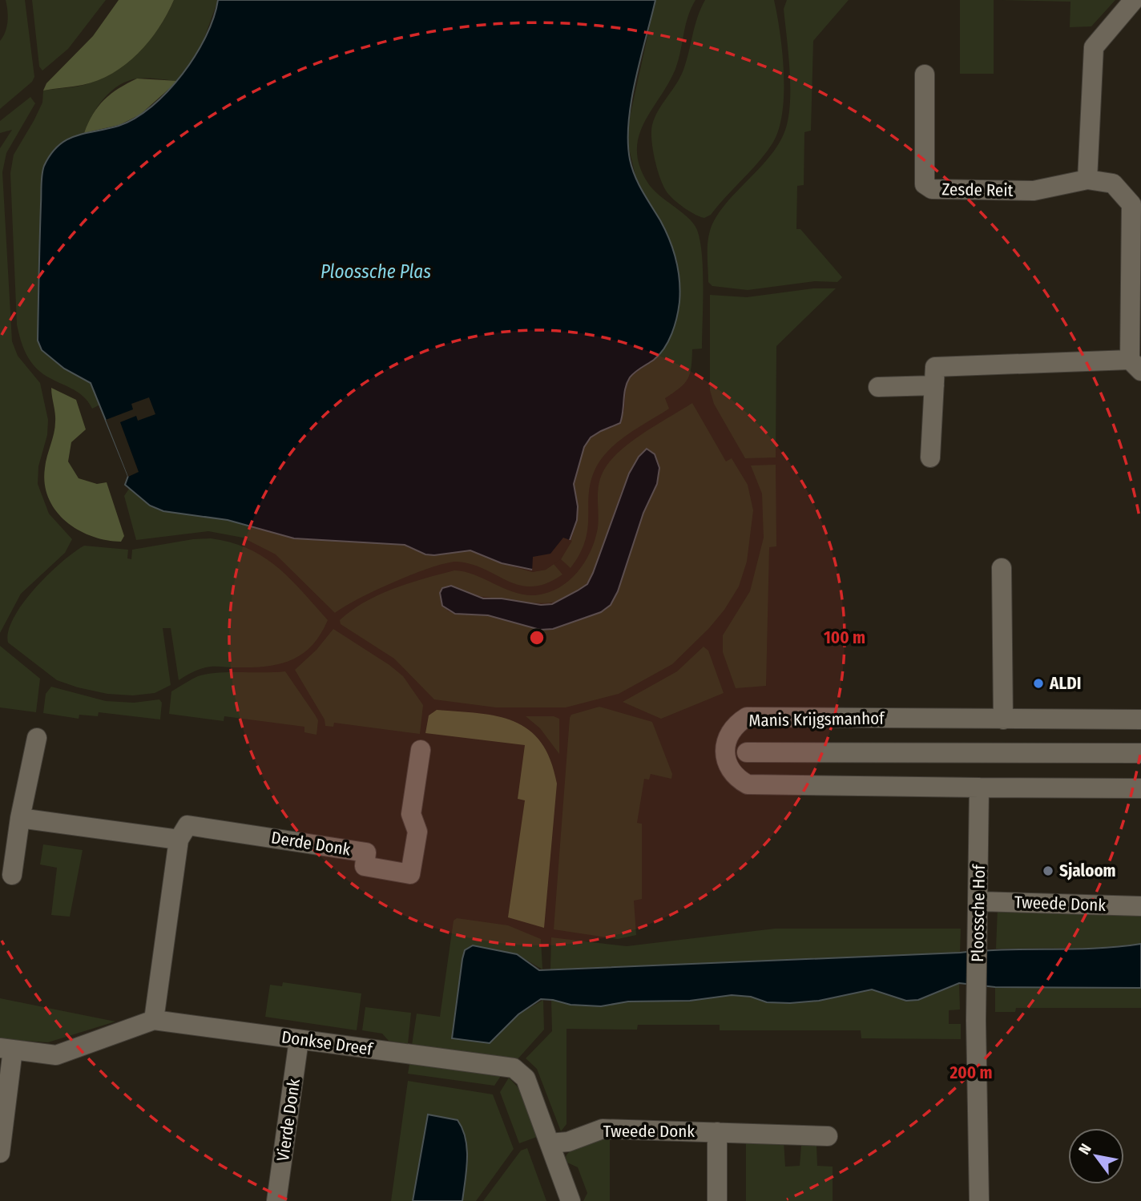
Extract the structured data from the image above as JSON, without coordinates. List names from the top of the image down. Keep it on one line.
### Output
{"streets":{"street":["Zesde Reit","Manis Krijgsmanhof","Derde Donk","Tweede Donk","Ploossche Hof","Donkse Dreef","Vierde Donk"]},"crossings":[["Manis Krijgsmanhof","Ploossche Hof"],["Tweede Donk","Ploossche Hof"],["Tweede Donk","Donkse Dreef"],["Donkse Dreef","Vierde Donk"]],"water":["Ploossche Plas"],"places":["ALDI","Sjaloom"],"north":"top left","rings":["100 m","200 m"]}
